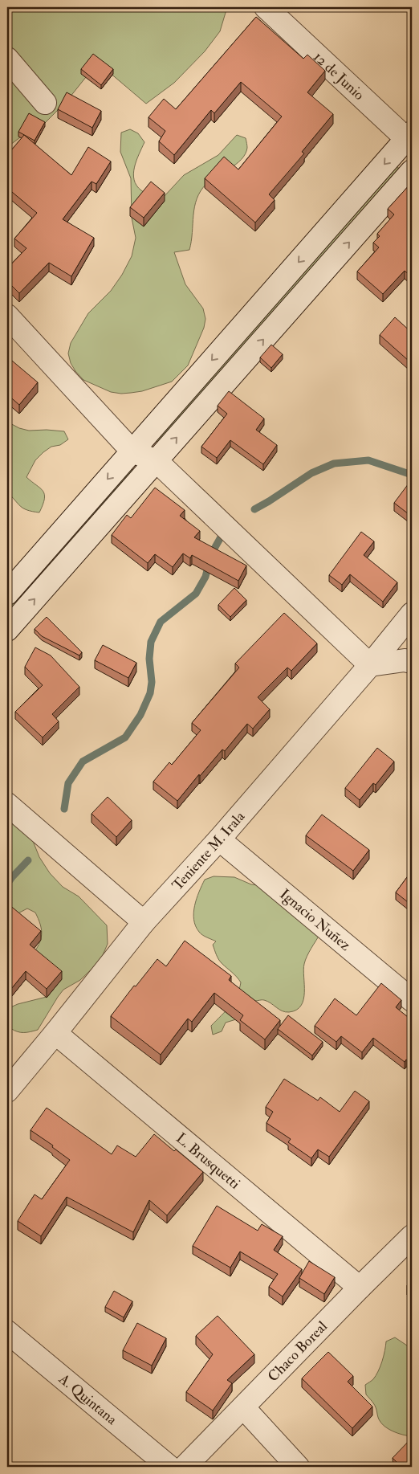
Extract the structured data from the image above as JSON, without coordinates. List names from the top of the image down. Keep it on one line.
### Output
{"streets":{"street":["12 de Junio","Teniente M. Irala","Ignacio Nuñez","L. Brusquetti","Chaco Boreal","A. Quintana"]},"crossings":[["Teniente M. Irala","Ignacio Nuñez"],["Teniente M. Irala","L. Brusquetti"],["L. Brusquetti","Chaco Boreal"]]}
